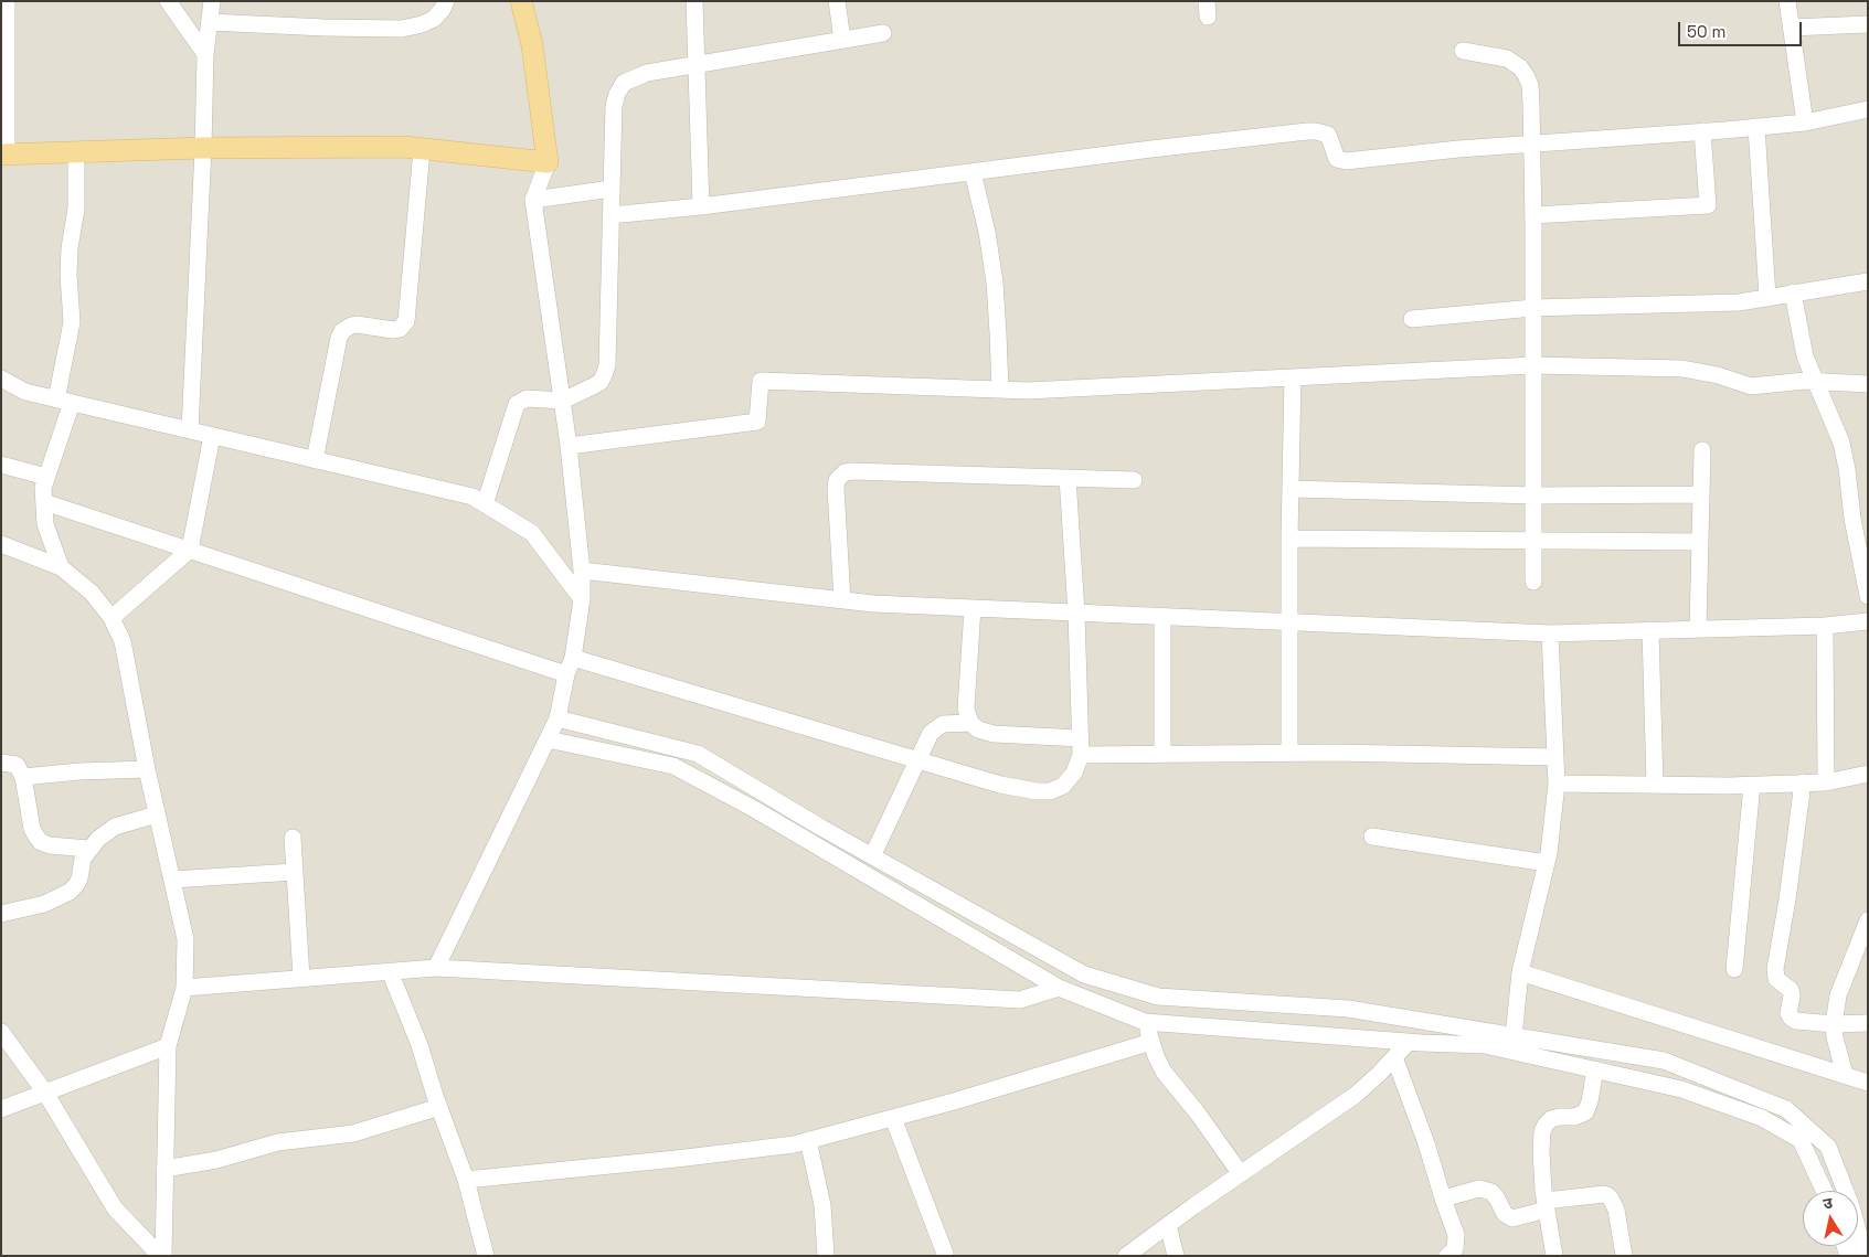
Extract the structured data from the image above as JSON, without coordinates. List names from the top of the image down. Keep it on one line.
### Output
{"scale_bar":"50 m","north":"top"}
